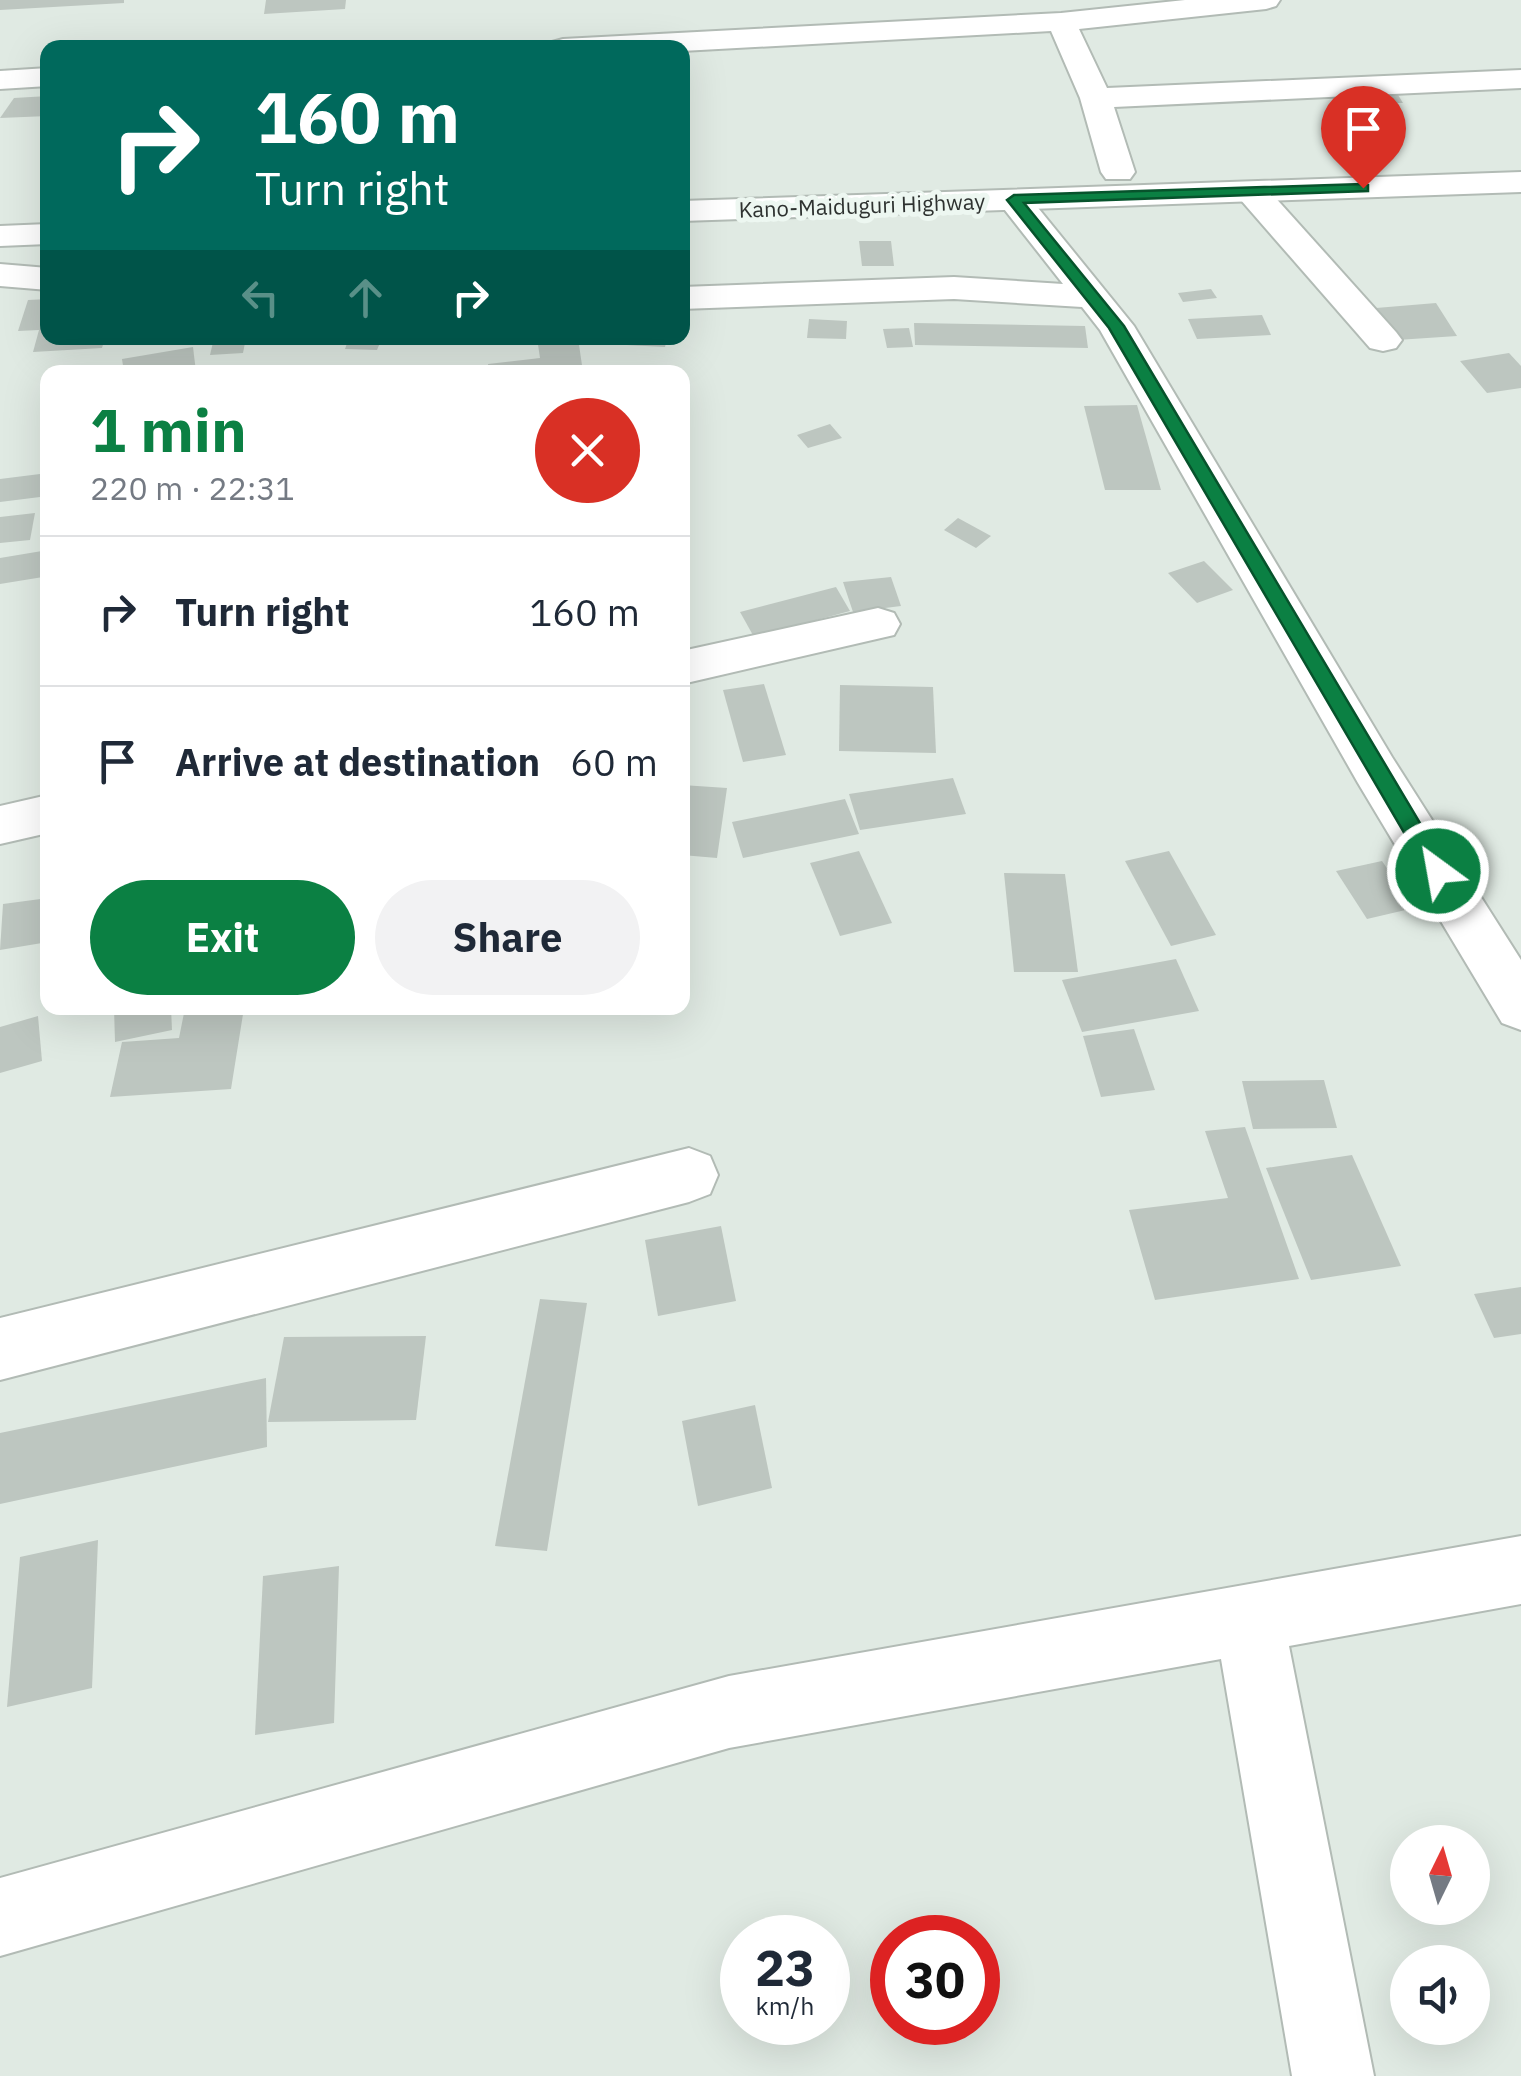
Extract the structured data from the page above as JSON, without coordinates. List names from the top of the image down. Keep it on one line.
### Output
{"streets":{"main road":["Kano-Maiduguri Highway"]},"north":"top","page":{"turn":["160 m","Turn right"],"heading":["1 min","220 m · 22:31"],"list":[{"name":"Turn right","value":"160 m"},{"name":"Arrive at destination","value":"60 m"}],"buttons":["Exit","Share"],"speed":"23 km/h","limit":"30"}}
